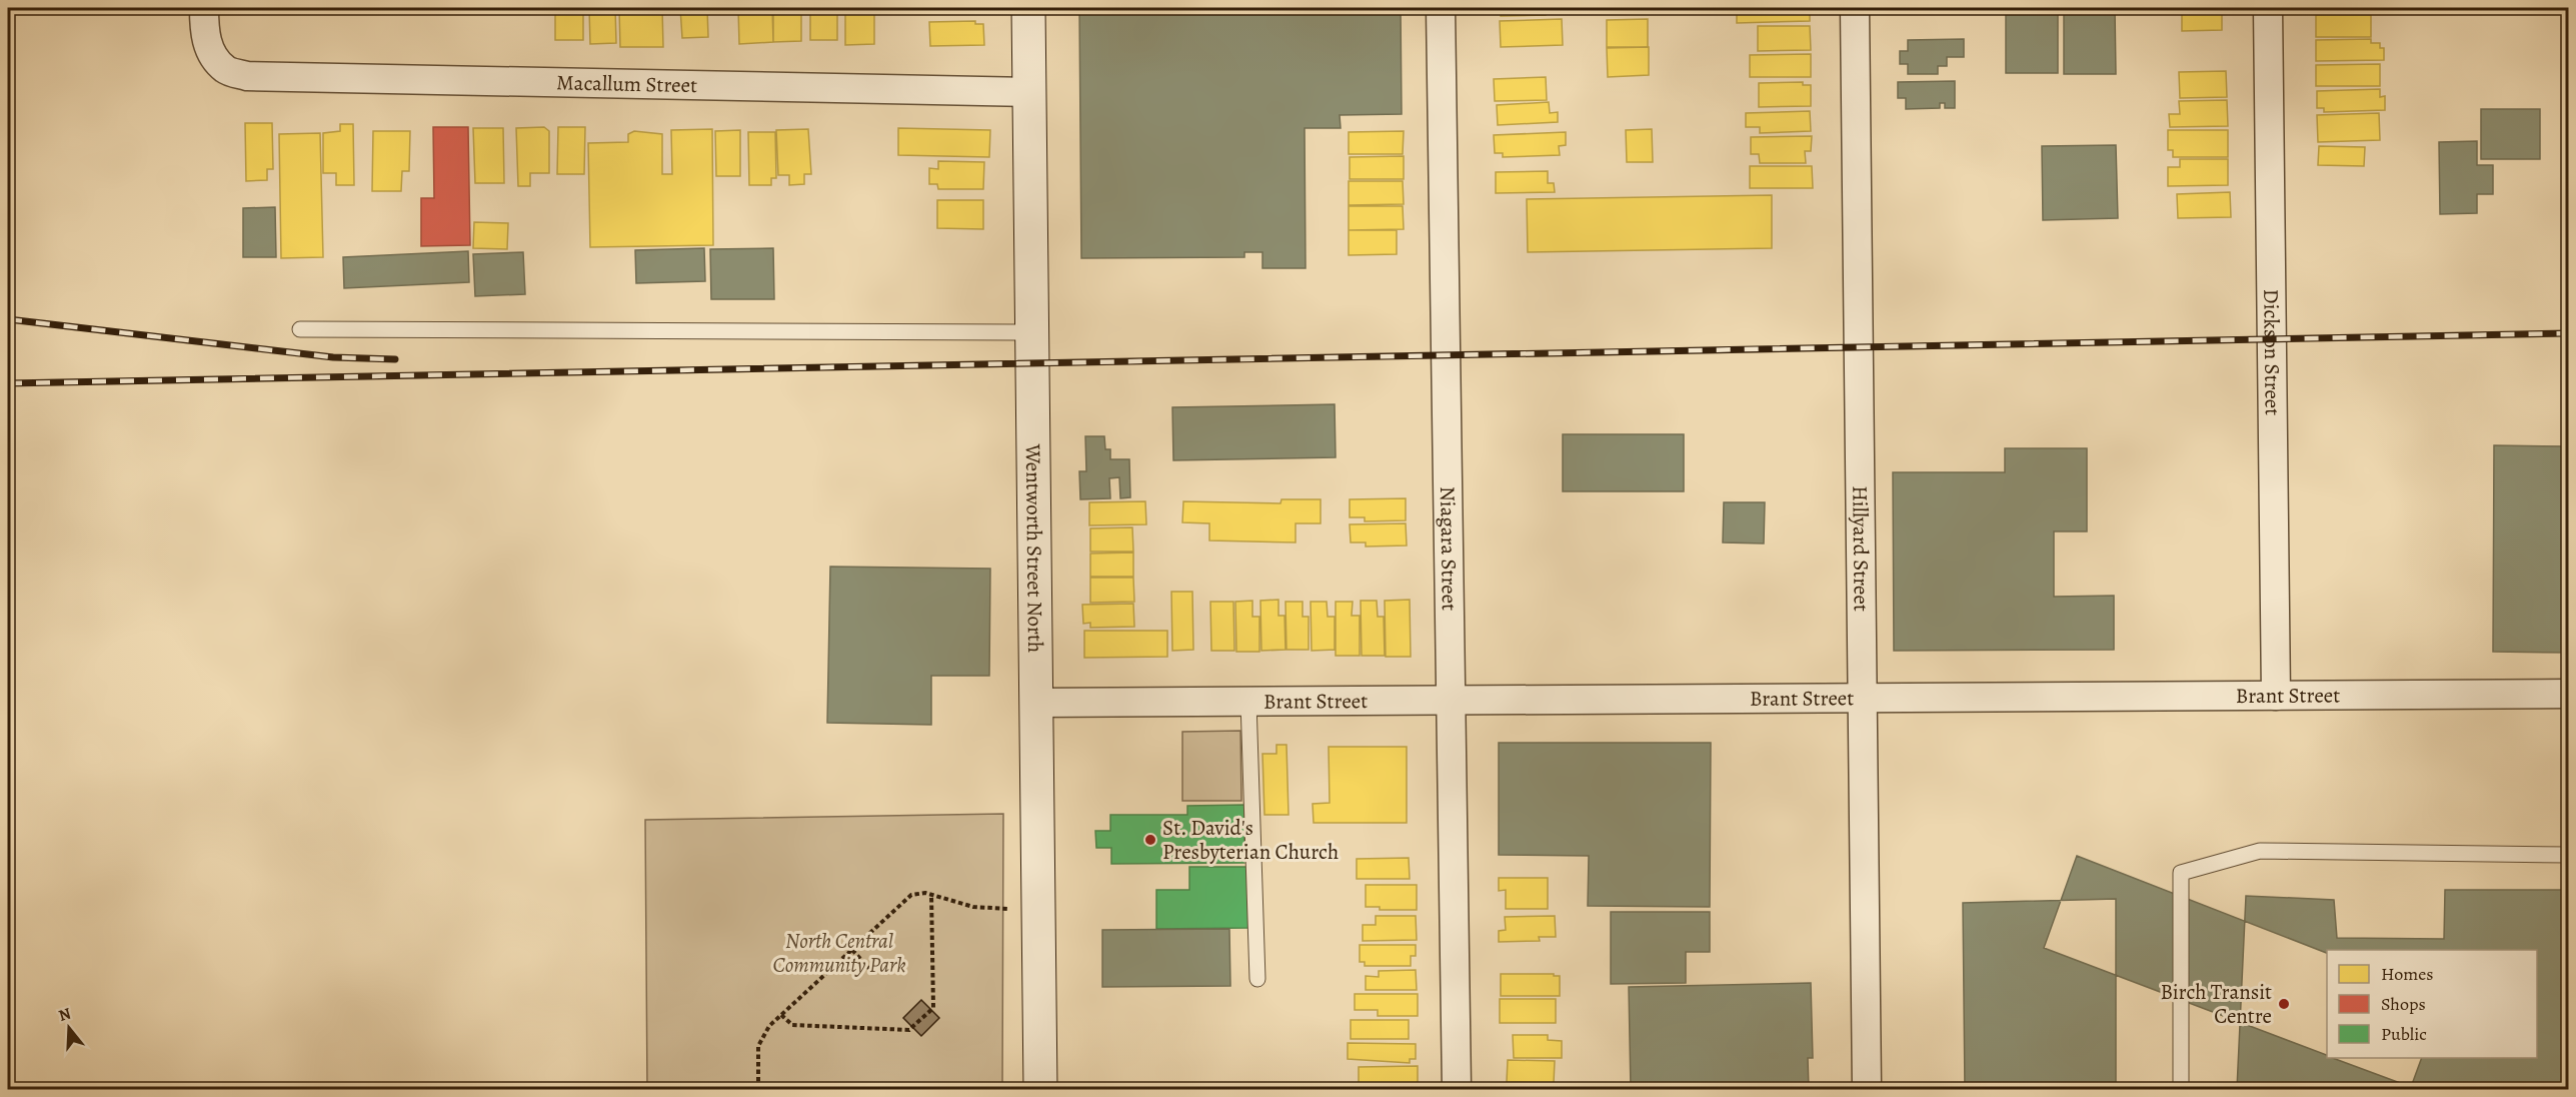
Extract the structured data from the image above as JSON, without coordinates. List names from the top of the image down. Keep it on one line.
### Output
{"streets":{"main road":["Wentworth Street North"],"street":["Macallum Street","Dickson Street","Niagara Street","Hillyard Street","Brant Street"]},"crossings":[["Macallum Street","Wentworth Street North"],["Dickson Street","Brant Street"],["Wentworth Street North","Brant Street"],["Niagara Street","Brant Street"],["Hillyard Street","Brant Street"]],"parks":["North Central Community Park"],"places":["St. David's Presbyterian Church","Birch Transit Centre"],"legend":["Homes","Shops","Public"],"north":"top"}
